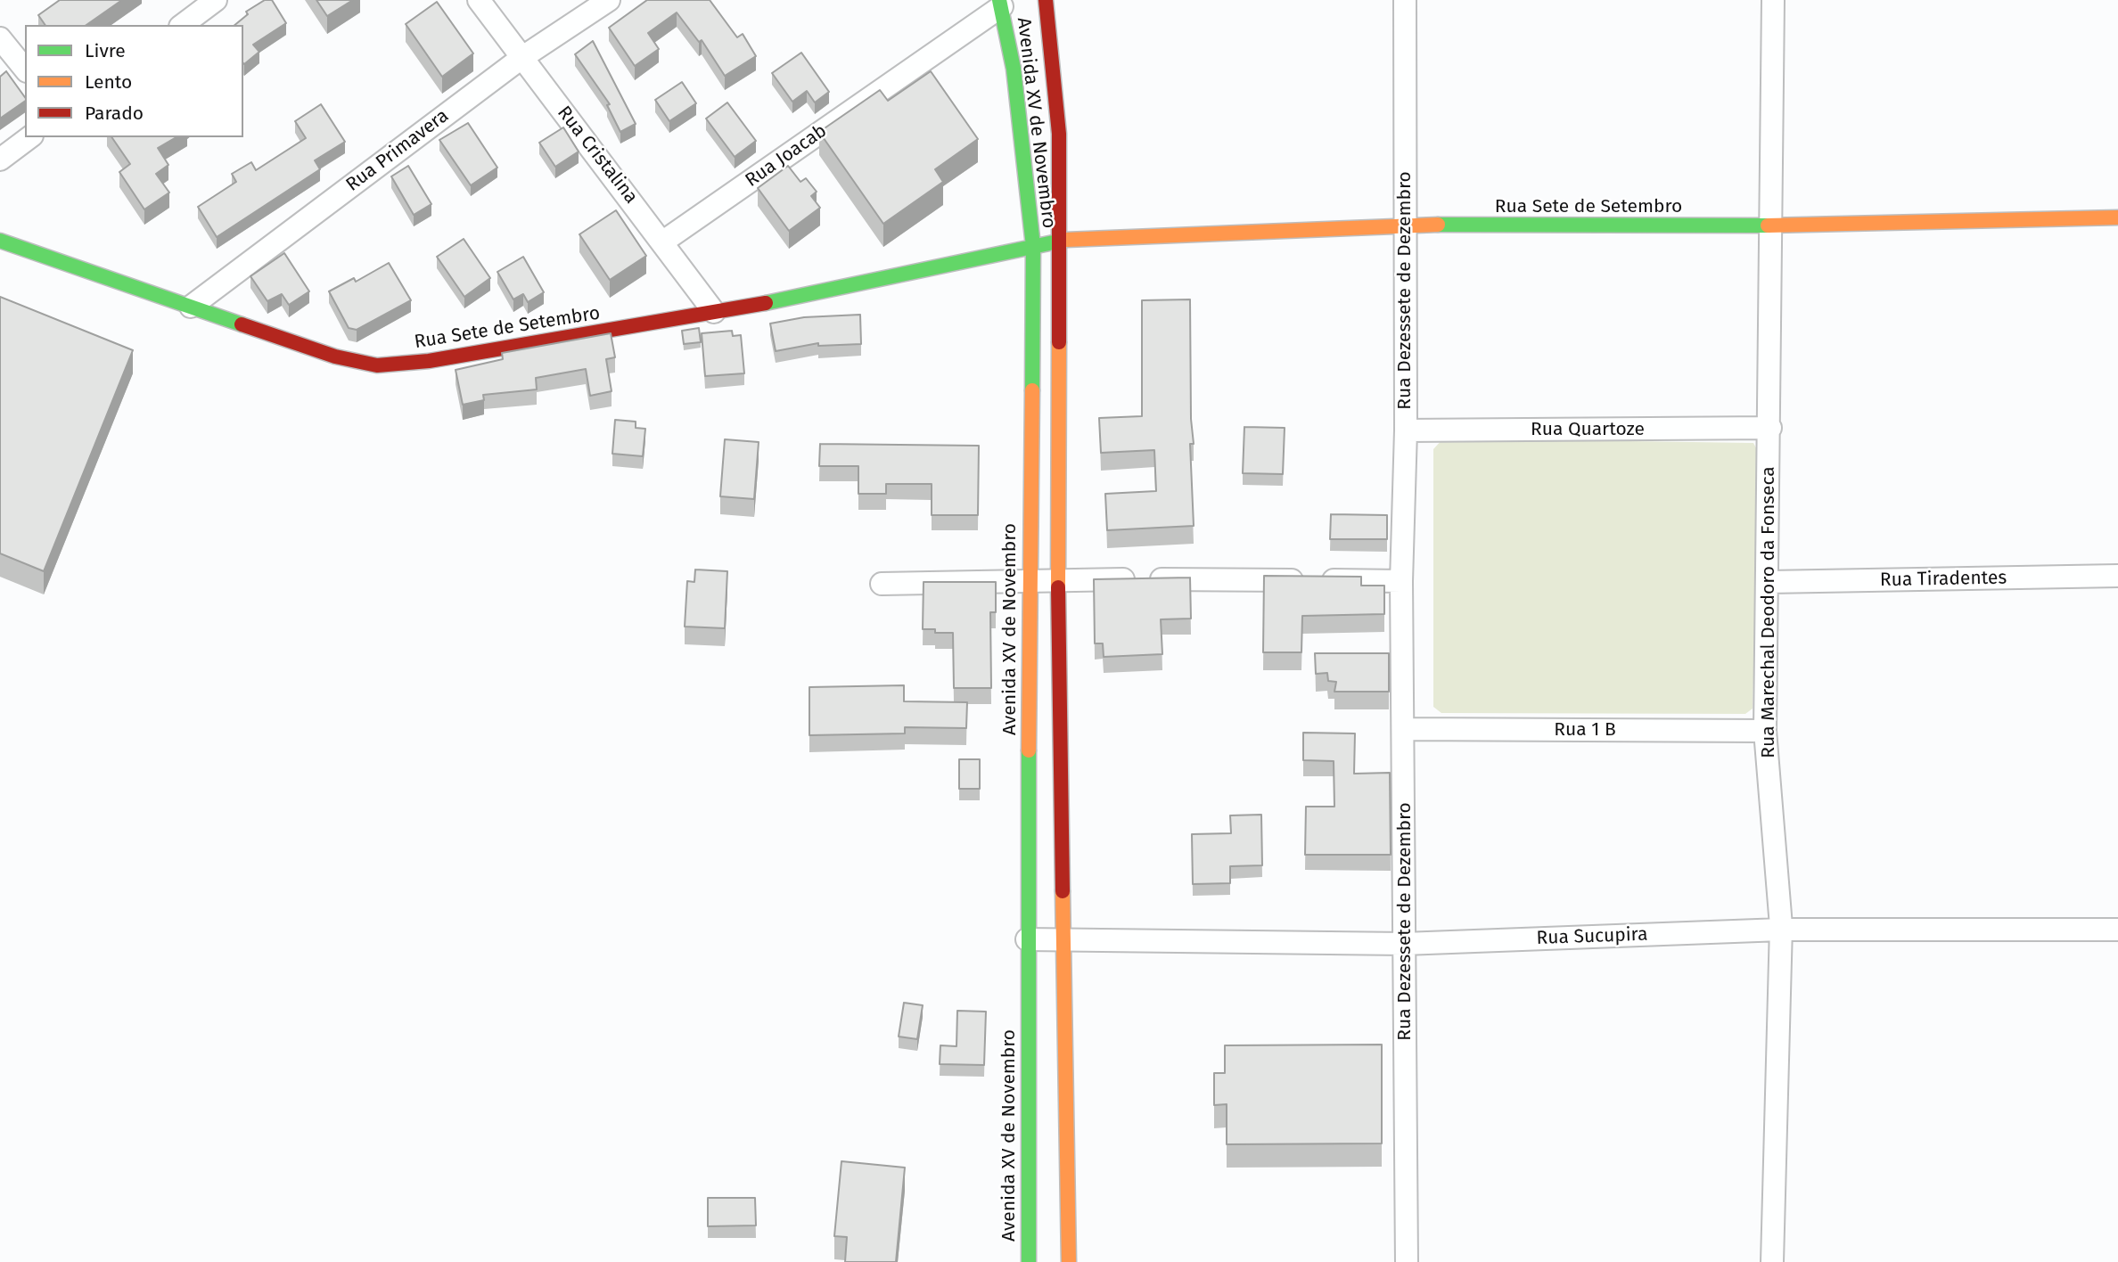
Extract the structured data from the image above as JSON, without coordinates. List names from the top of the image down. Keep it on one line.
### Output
{"streets":{"main road":["Avenida XV de Novembro","Rua Sete de Setembro"],"street":["Rua Primavera","Rua Cristalina","Rua Joacab","Rua Dezessete de Dezembro","Rua Quartoze","Rua Tiradentes","Rua Marechal Deodoro da Fonseca","Rua 1 B","Rua Sucupira"]},"crossings":[["Avenida XV de Novembro","Rua Joacab"],["Avenida XV de Novembro","Rua Sete de Setembro"],["Avenida XV de Novembro","Rua Sucupira"],["Rua Primavera","Rua Cristalina"],["Rua Primavera","Rua Sete de Setembro"],["Rua Cristalina","Rua Joacab"],["Rua Cristalina","Rua Sete de Setembro"],["Rua Sete de Setembro","Rua Dezessete de Dezembro"],["Rua Sete de Setembro","Rua Marechal Deodoro da Fonseca"],["Rua Dezessete de Dezembro","Rua Quartoze"],["Rua Dezessete de Dezembro","Rua 1 B"],["Rua Dezessete de Dezembro","Rua Sucupira"],["Rua Quartoze","Rua Marechal Deodoro da Fonseca"],["Rua Tiradentes","Rua Marechal Deodoro da Fonseca"],["Rua Marechal Deodoro da Fonseca","Rua 1 B"],["Rua Marechal Deodoro da Fonseca","Rua Sucupira"]],"legend":["Livre","Lento","Parado"]}
